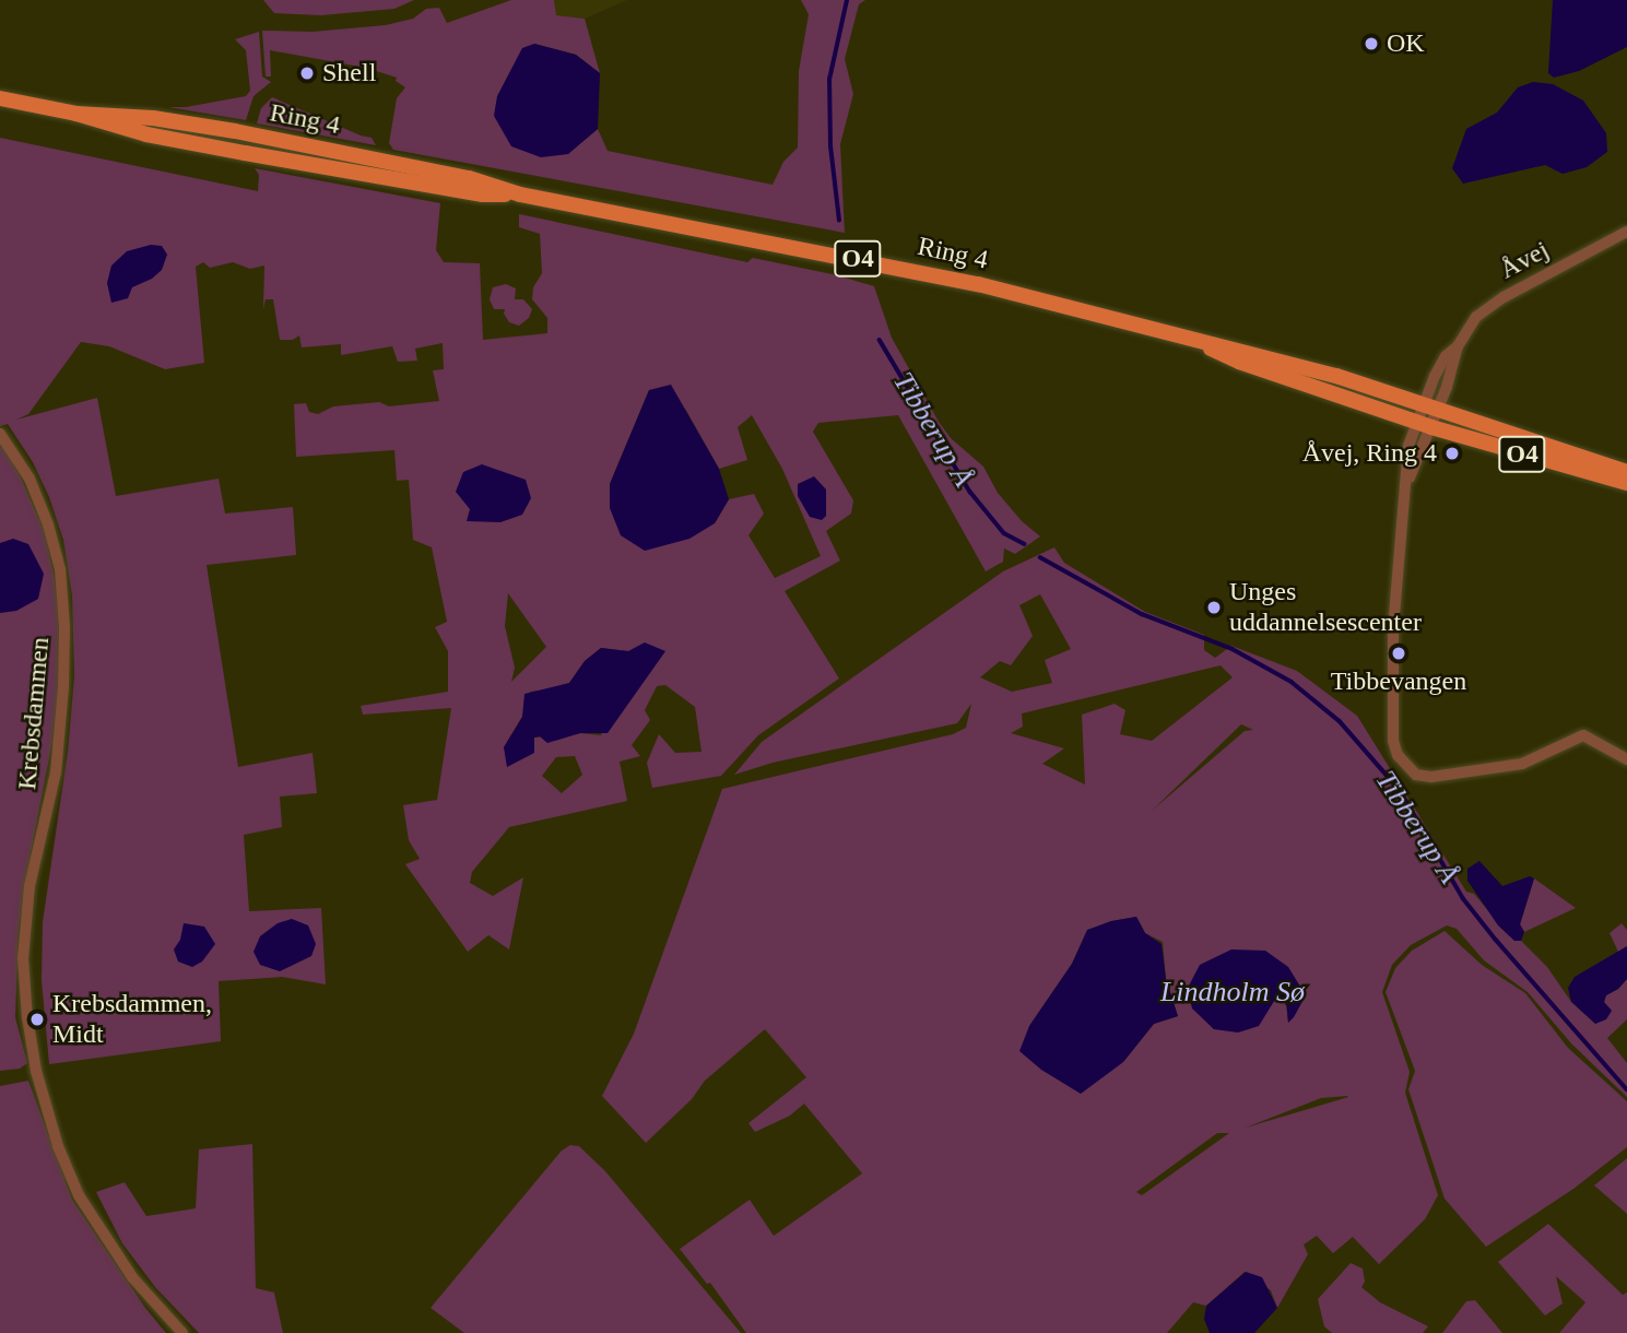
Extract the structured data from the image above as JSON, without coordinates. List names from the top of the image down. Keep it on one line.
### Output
{"streets":{"main road":["Ring 4","O4"],"street":["Åvej","Krebsdammen"]},"crossings":[["Ring 4","Åvej"]],"water":["Tibberup Å","Lindholm Sø"],"places":["OK","Shell","Åvej, Ring 4","Unges uddannelsescenter","Tibbevangen","Krebsdammen, Midt"]}
